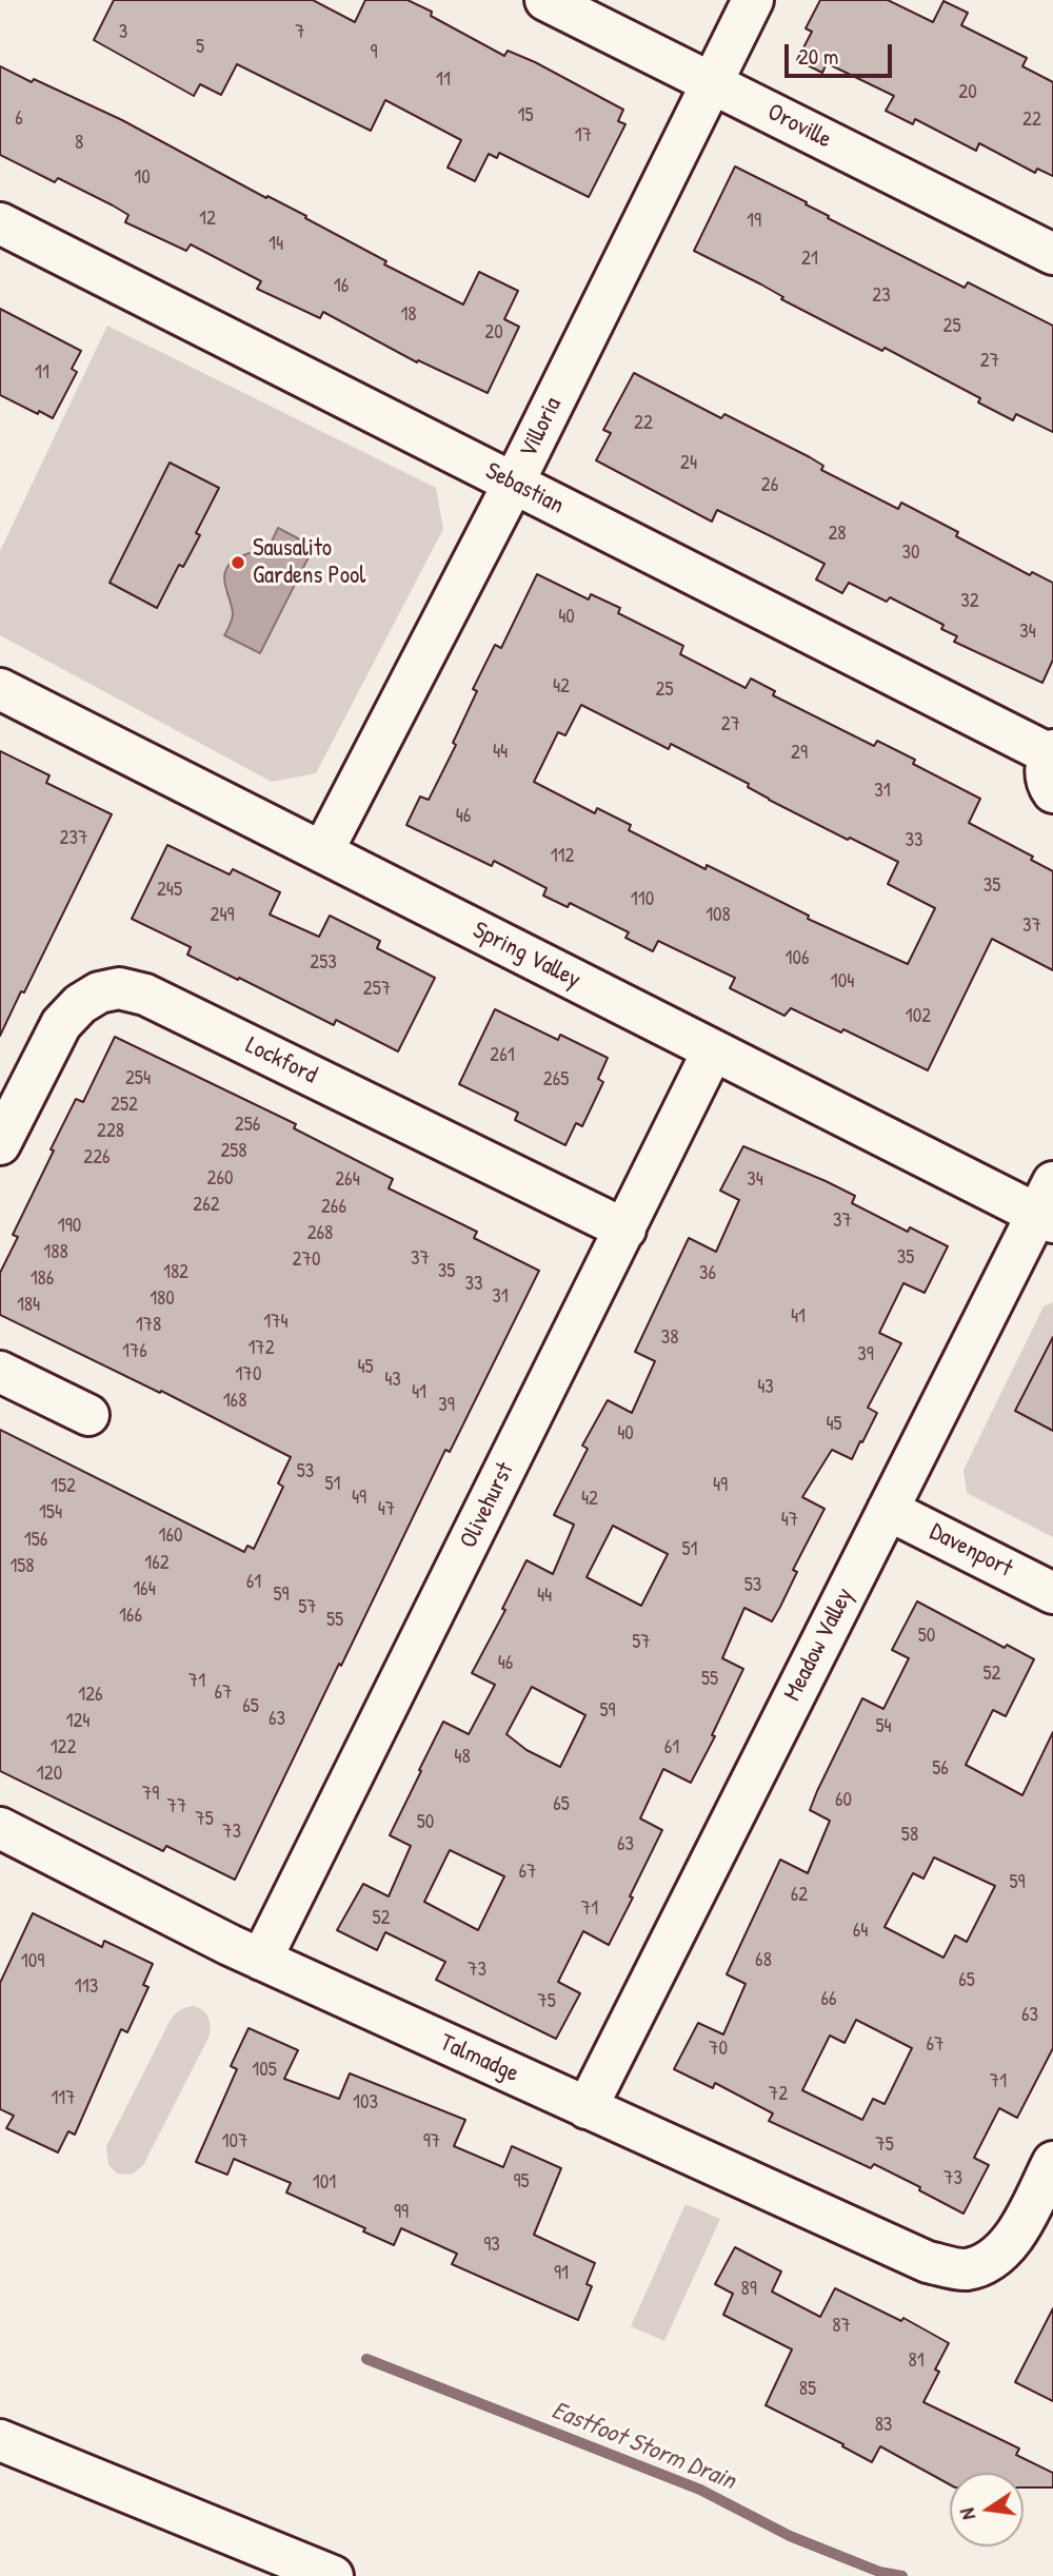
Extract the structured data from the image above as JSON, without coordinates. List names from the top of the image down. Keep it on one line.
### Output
{"streets":{"main road":["Oroville","Villoria","Sebastian","Spring Valley","Lockford","Olivehurst","Davenport","Meadow Valley","Talmadge"]},"crossings":[["Oroville","Villoria"],["Villoria","Sebastian"],["Villoria","Spring Valley"],["Spring Valley","Olivehurst"],["Spring Valley","Meadow Valley"],["Lockford","Olivehurst"],["Olivehurst","Talmadge"],["Davenport","Meadow Valley"],["Meadow Valley","Talmadge"]],"water":["Eastfoot Storm Drain"],"places":["Sausalito Gardens Pool"],"house_numbers":["3","7","5","9","11","20","15","6","22","17","8","10","12","19","14","21","16","23","18","25","20","27","11","22","24","26","28","30","32","40","34","42","25","27","44","29","31","46","237","33","112","35","245","110","249","108","37","106","253","104","257","102","261","254","265","252","256","228","258","226","260","264","34","262","266","37","190","268","188","35","37","270","35","182","36","186","33","31","180","184","41","174","178","38","172","176","39","45","170","43","43","41","168","39","45","40","53","51","49","152","49","42","47","154","47","160","156","51","162","158","61","53","164","59","44","57","166","55","50","57","46","52","55","71","67","126","65","59","63","124","54","122","61","48","56","120","79","60","65","77","75","50","73","58","63","67","59","62","71","52","64","68","109","73","65","113","66","75","63","67","70","105","71","72","117","103","107","97","75","73","95","101","99","93","91","89","87","81","85","83"],"scale_bar":"20 m","north":"left"}
